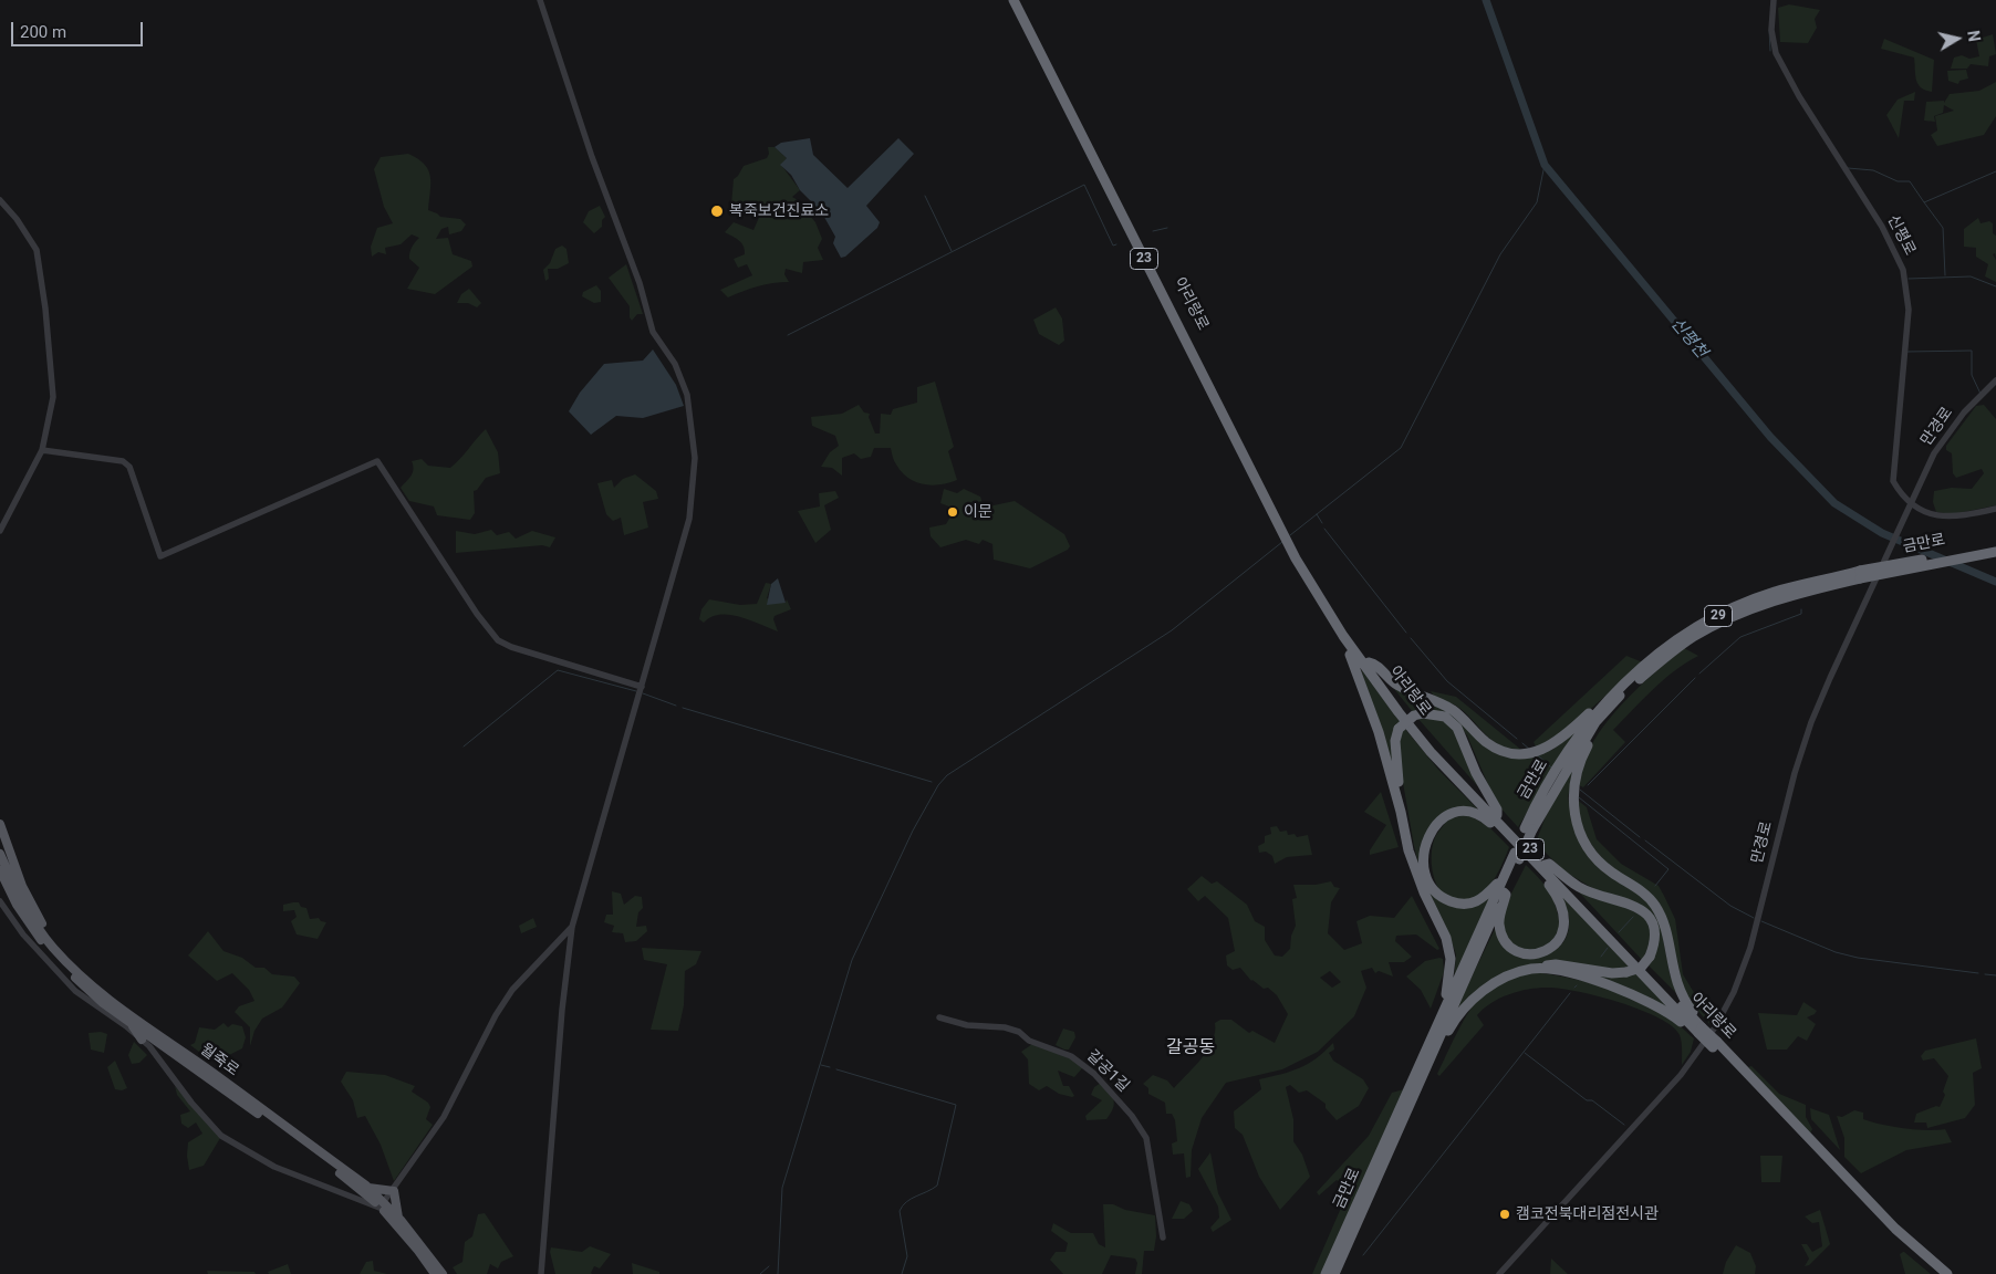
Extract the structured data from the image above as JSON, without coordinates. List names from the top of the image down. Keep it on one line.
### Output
{"streets":{"highway":["23","아리랑로","금만로","29"],"main road":["월죽로"],"street":["신평로","만경로","갈공1길"]},"crossings":[["신평로","만경로"],["아리랑로","29"],["금만로","29"]],"districts":["갈공동"],"water":["신평천"],"places":["복죽보건진료소","이문","캠코전북대리점전시관"],"scale_bar":"200 m","north":"right"}
